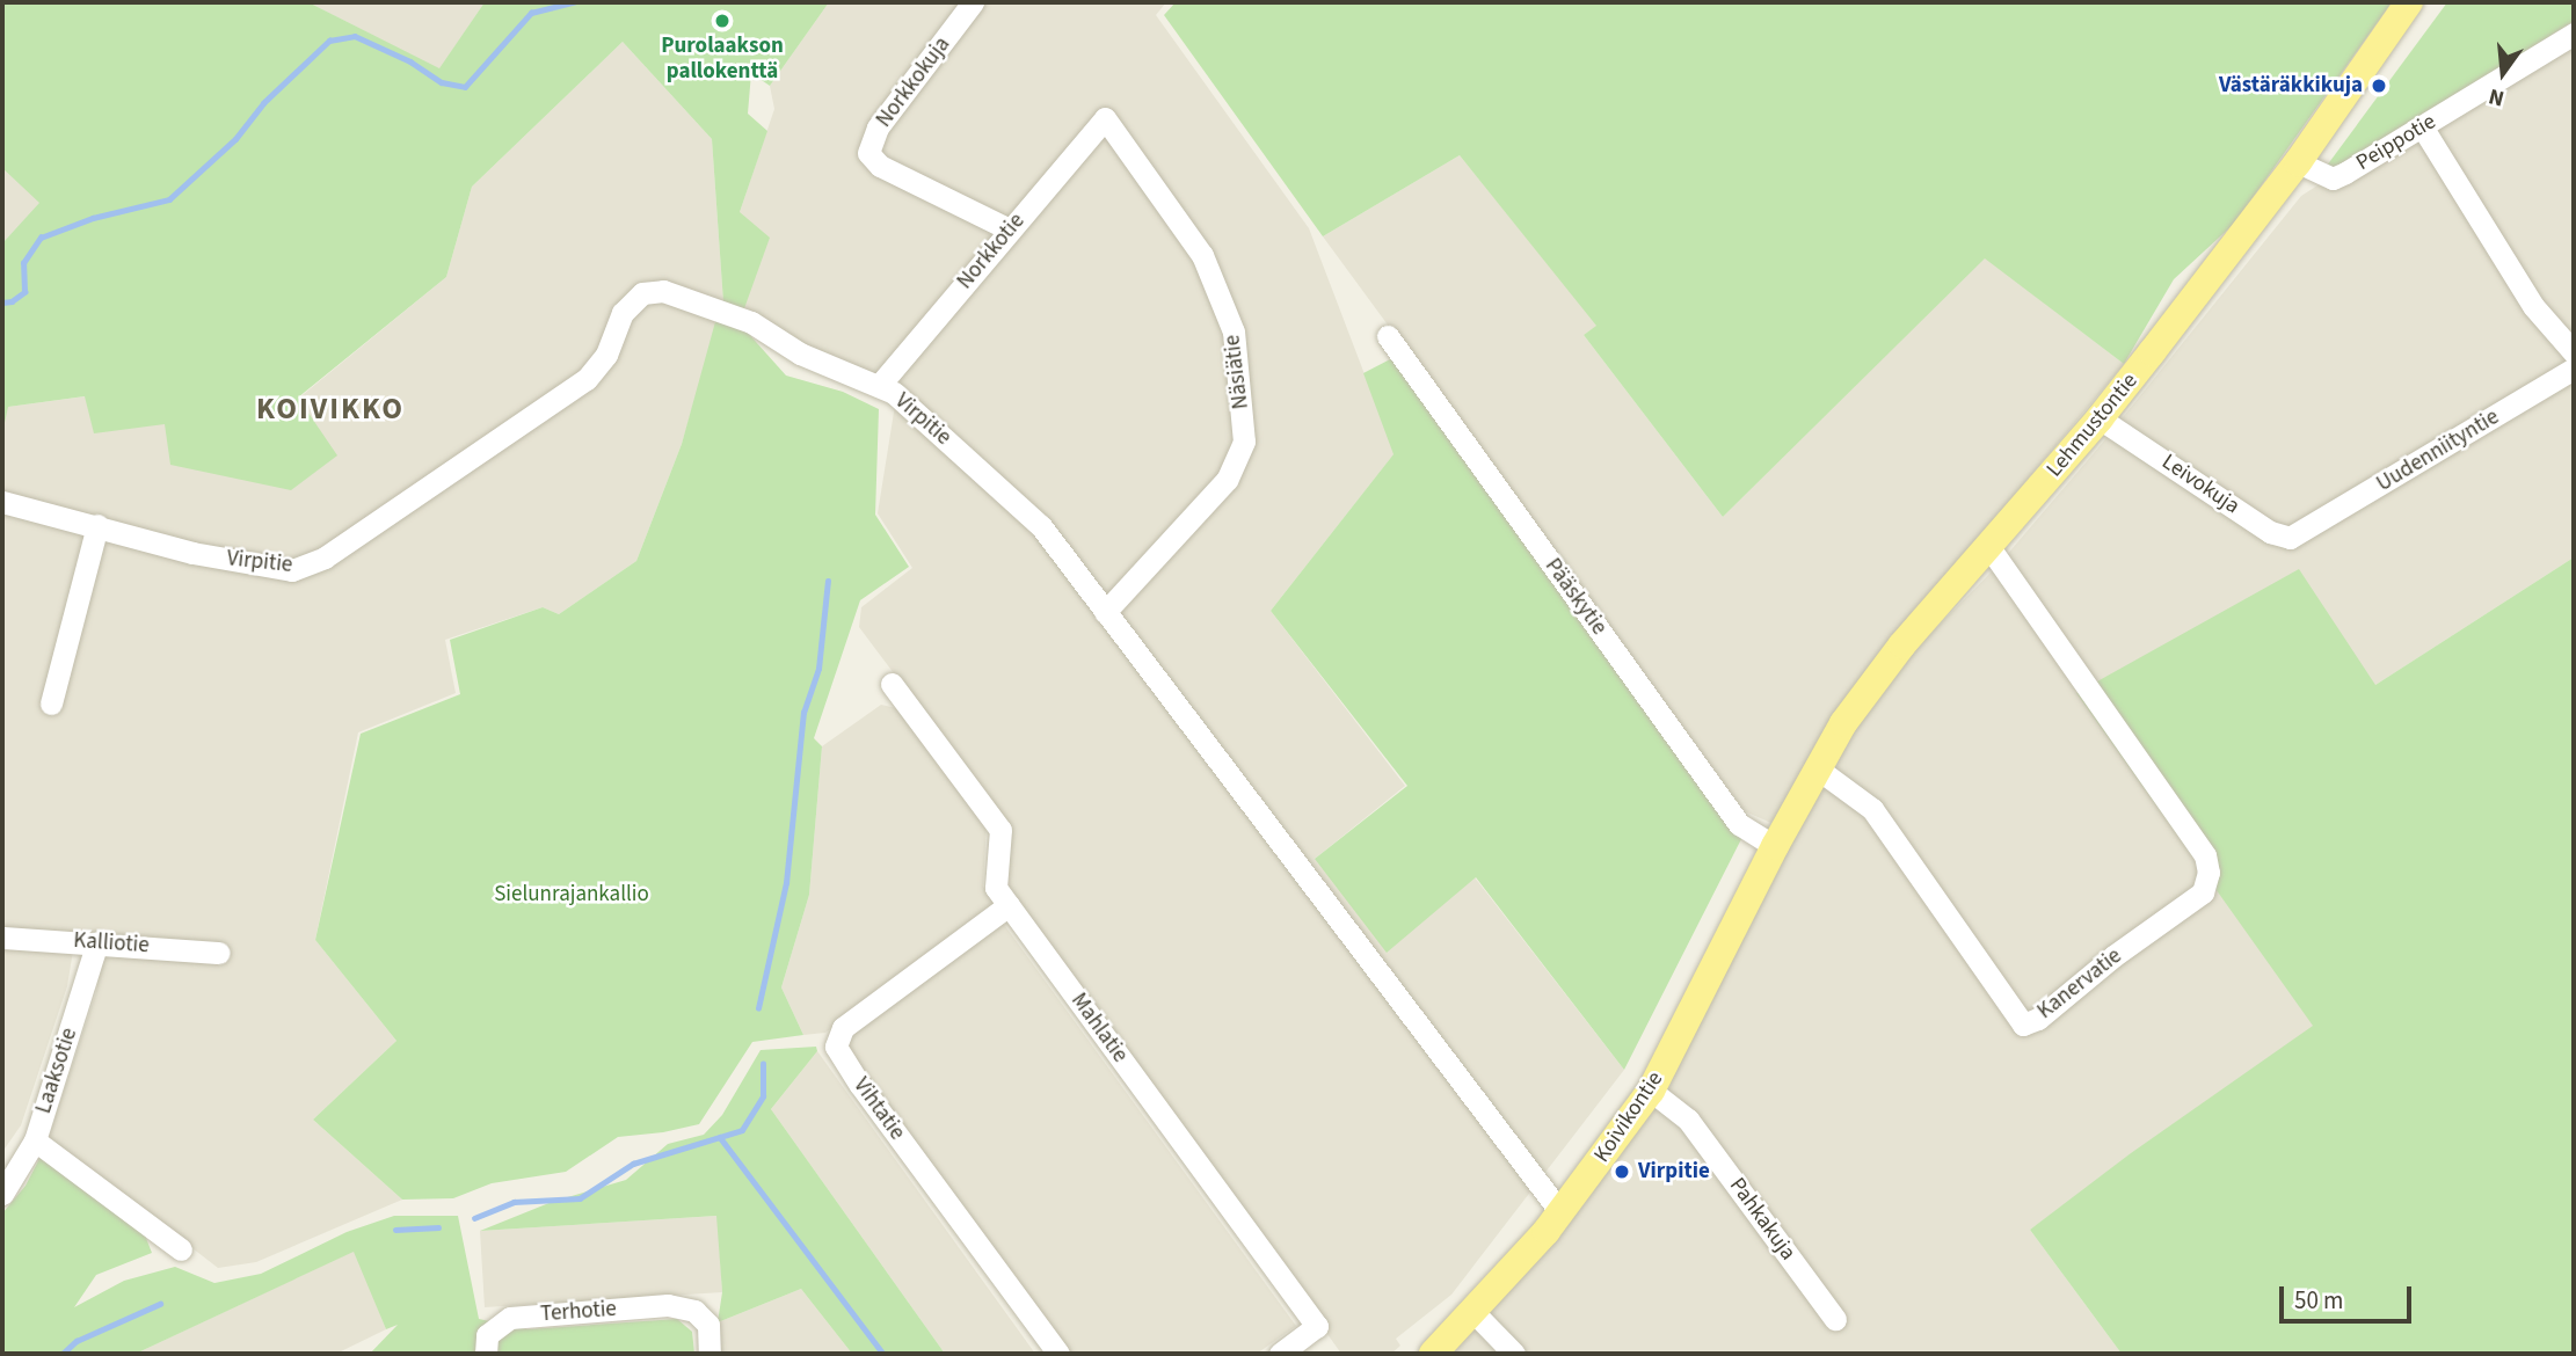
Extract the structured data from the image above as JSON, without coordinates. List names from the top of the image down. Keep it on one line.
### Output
{"streets":{"main road":["Lehmustontie","Koivikontie"],"street":["Norkkokuja","Peippotie","Norkkotie","Näsiätie","Virpitie","Uudenniityntie","Leivokuja","Pääskytie","Kalliotie","Kanervatie","Mahlatie","Laaksotie","Vihtatie","Pahkakuja","Terhotie"]},"crossings":[["Norkkokuja","Norkkotie"],["Peippotie","Lehmustontie"],["Norkkotie","Näsiätie"],["Norkkotie","Virpitie"],["Näsiätie","Virpitie"],["Virpitie","Koivikontie"],["Lehmustontie","Leivokuja"],["Lehmustontie","Pääskytie"],["Lehmustontie","Kanervatie"],["Lehmustontie","Koivikontie"],["Uudenniityntie","Leivokuja"],["Pääskytie","Koivikontie"],["Kalliotie","Laaksotie"],["Mahlatie","Vihtatie"],["Koivikontie","Pahkakuja"]],"districts":["KOIVIKKO"],"parks":["Sielunrajankallio"],"places":["Purolaakson pallokenttä","Västäräkkikuja","Virpitie"],"scale_bar":"50 m","north":"bottom"}
